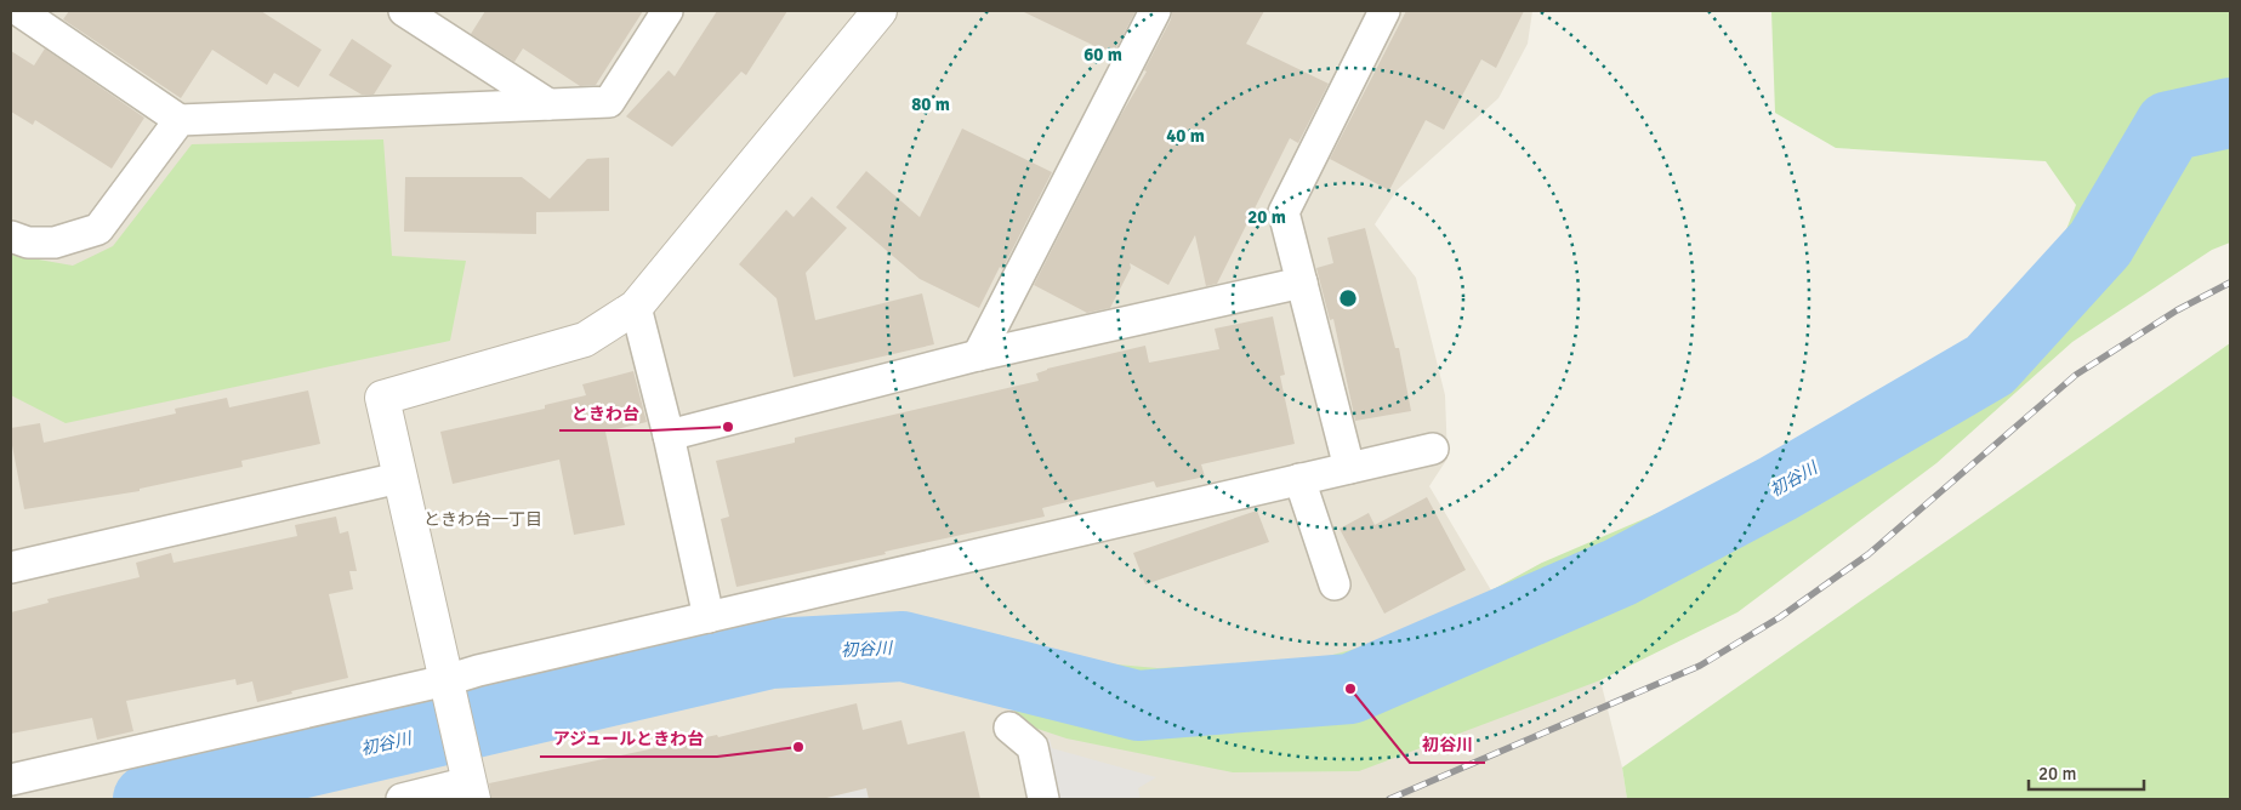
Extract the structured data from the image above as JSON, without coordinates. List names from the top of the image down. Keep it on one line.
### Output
{"districts":["ときわ台一丁目"],"water":["初谷川"],"places":["ときわ台","初谷川","アジュールときわ台"],"scale_bar":"20 m","rings":["60 m","80 m","40 m","20 m"]}
